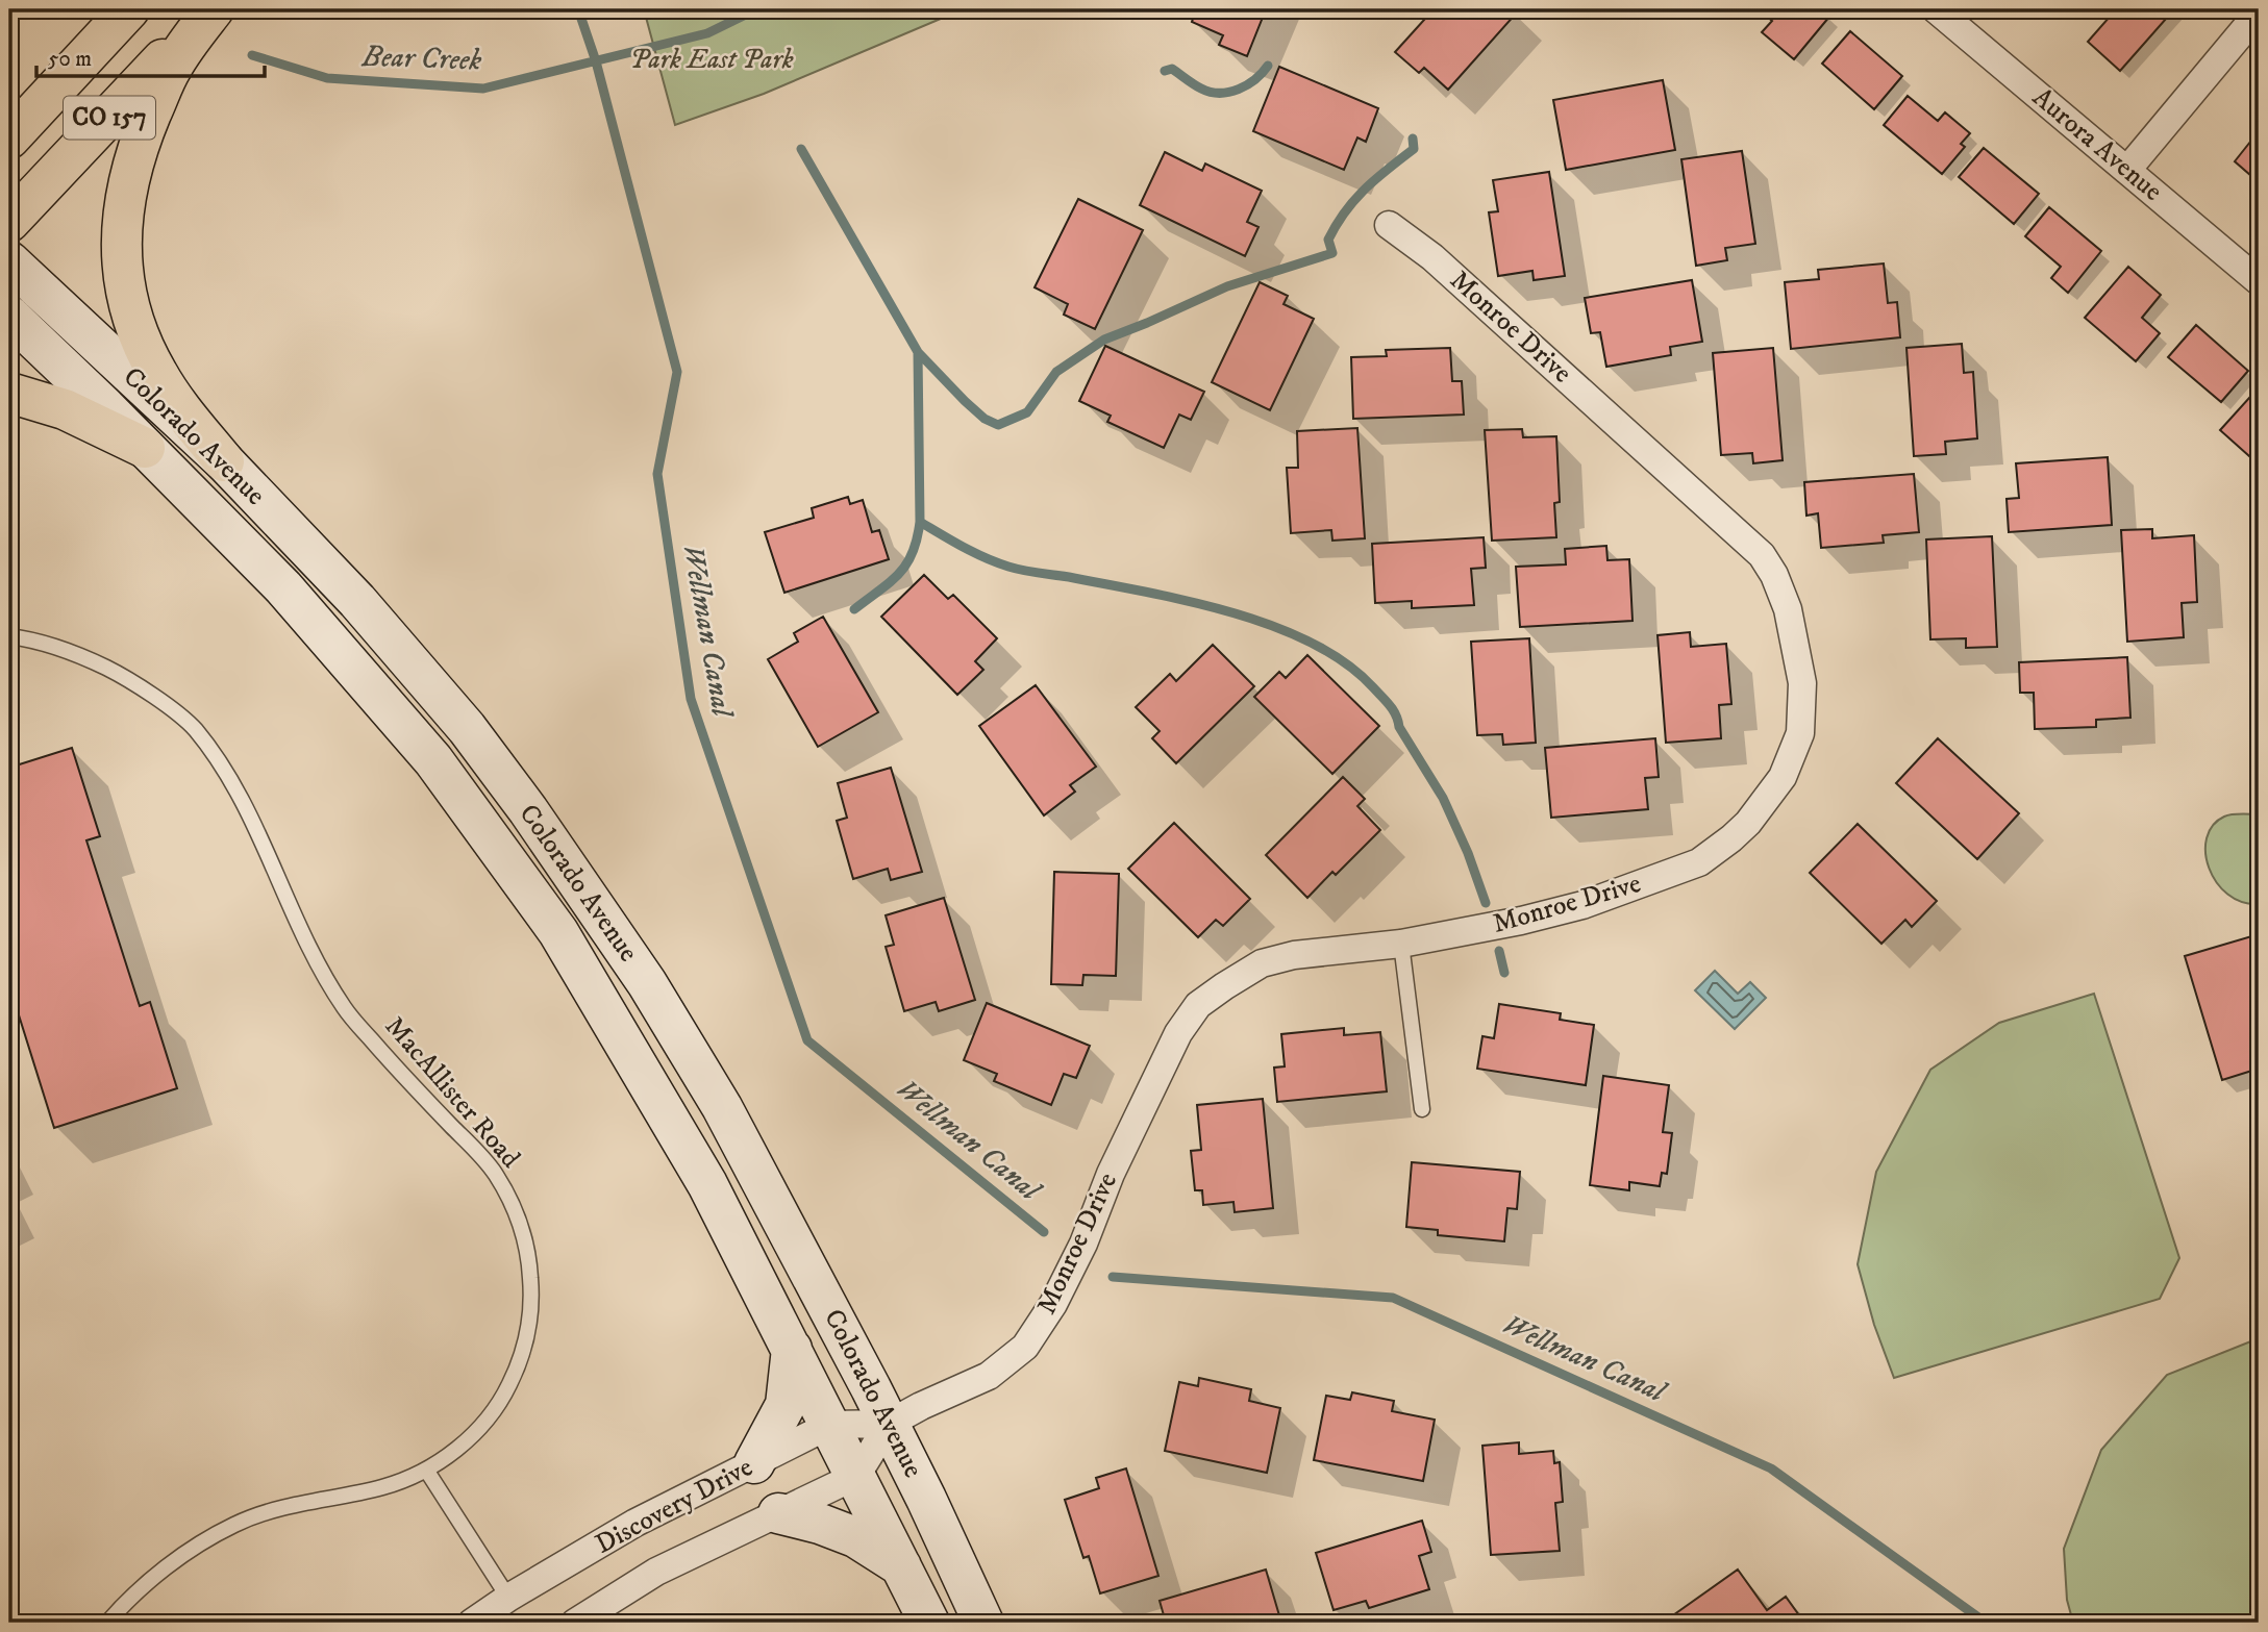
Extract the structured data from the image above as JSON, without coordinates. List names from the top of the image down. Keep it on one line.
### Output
{"streets":{"highway":["CO 157"],"main road":["Colorado Avenue"],"street":["Aurora Avenue","Monroe Drive","Discovery Drive"],"lane":["MacAllister Road"]},"crossings":[["Monroe Drive","Colorado Avenue"],["Monroe Drive","Discovery Drive"],["Colorado Avenue","Discovery Drive"]],"water":["Bear Creek","Wellman Canal"],"parks":["Park East Park"],"scale_bar":"50 m"}
